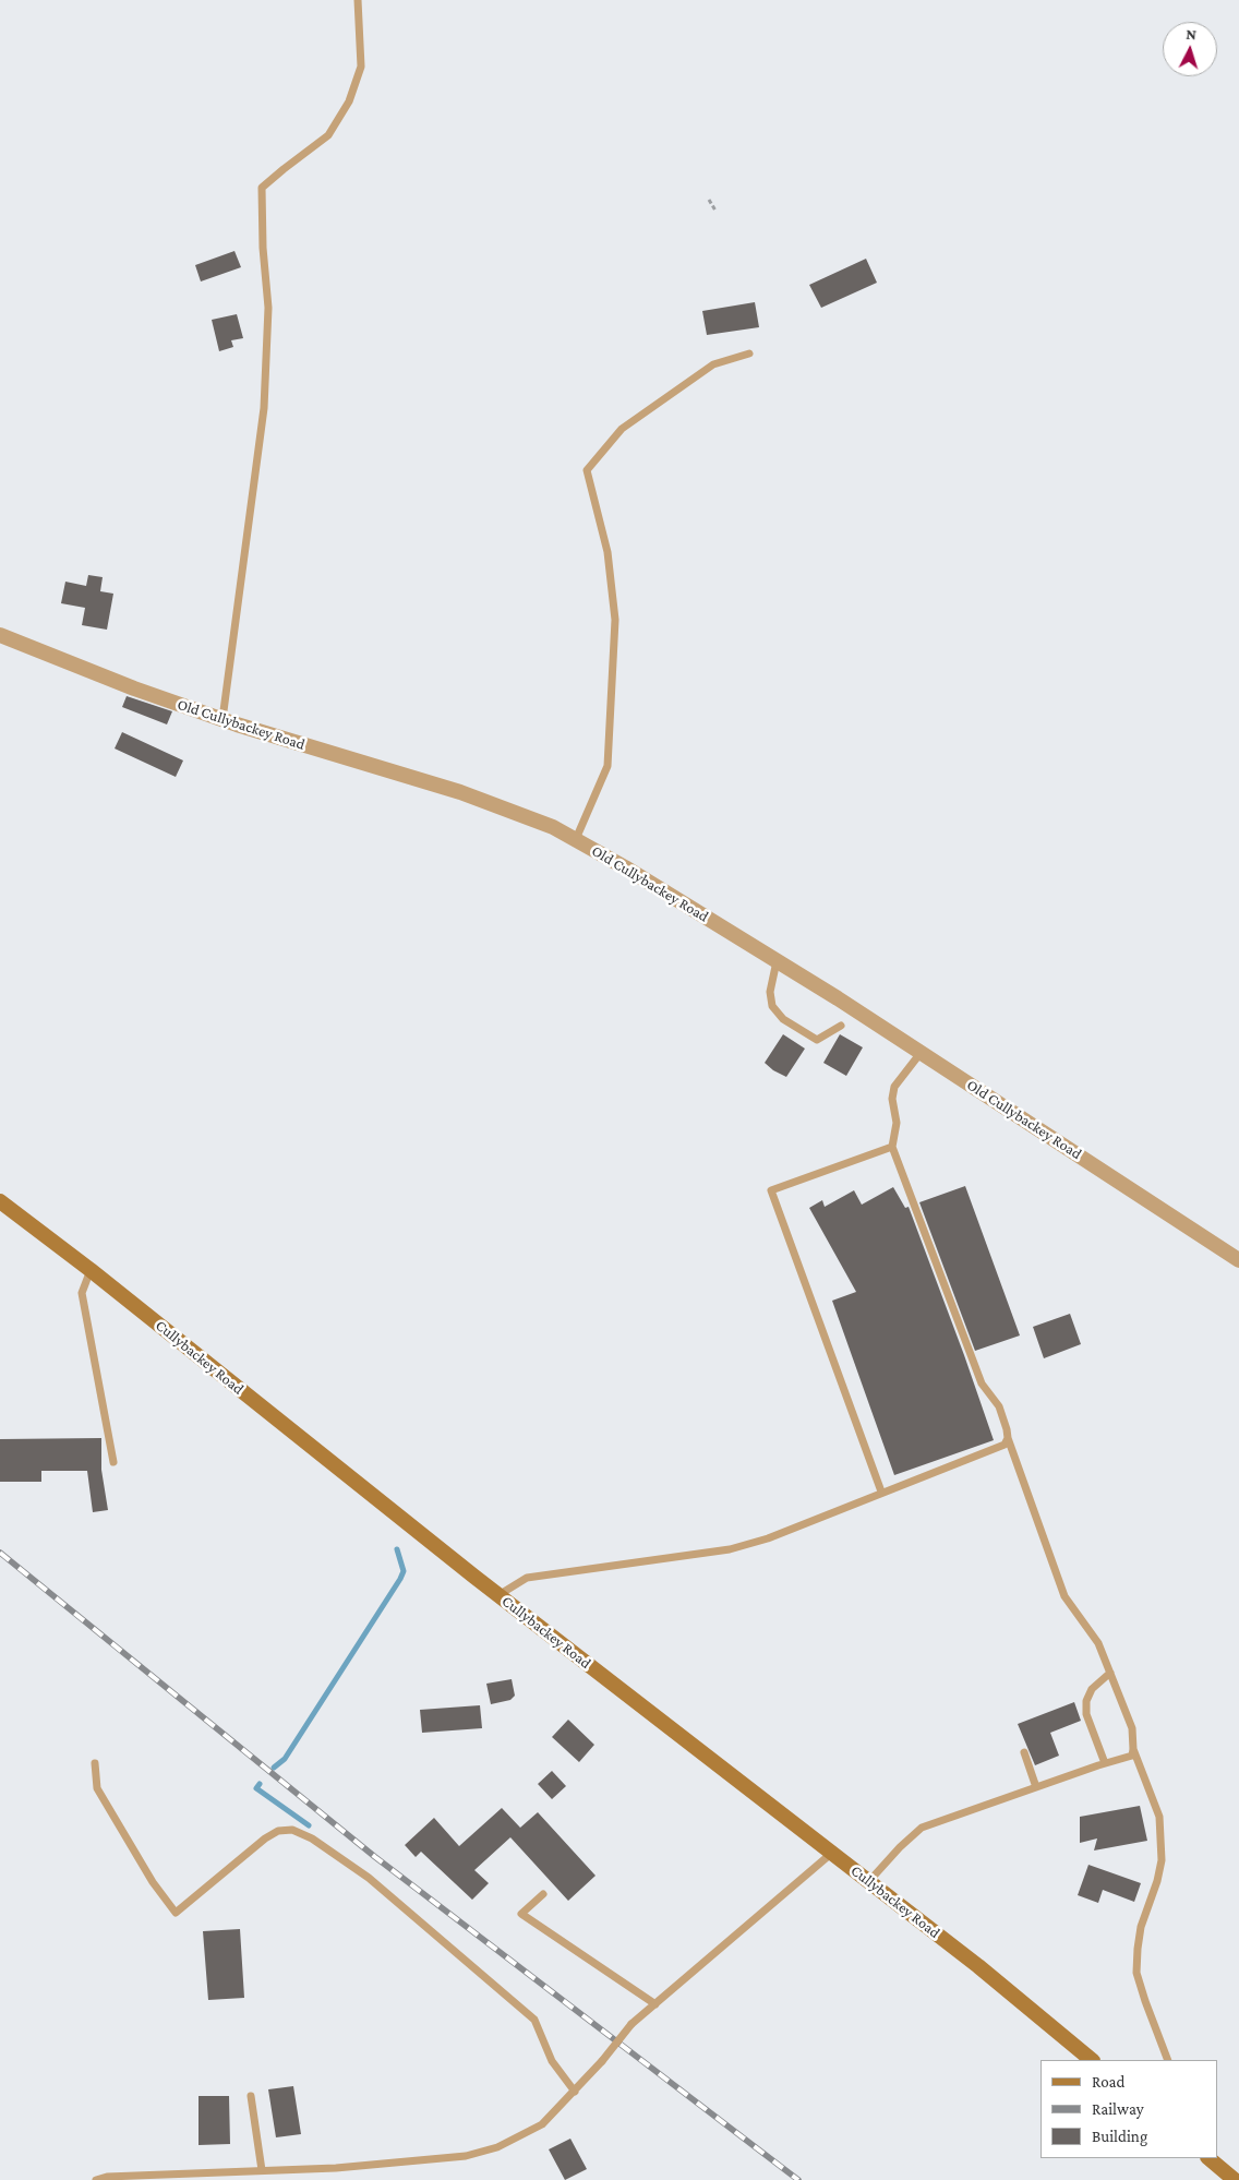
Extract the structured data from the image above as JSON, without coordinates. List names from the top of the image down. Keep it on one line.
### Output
{"streets":{"main road":["Cullybackey Road"],"street":["Old Cullybackey Road"]},"legend":["Road","Railway","Building"],"north":"top"}
